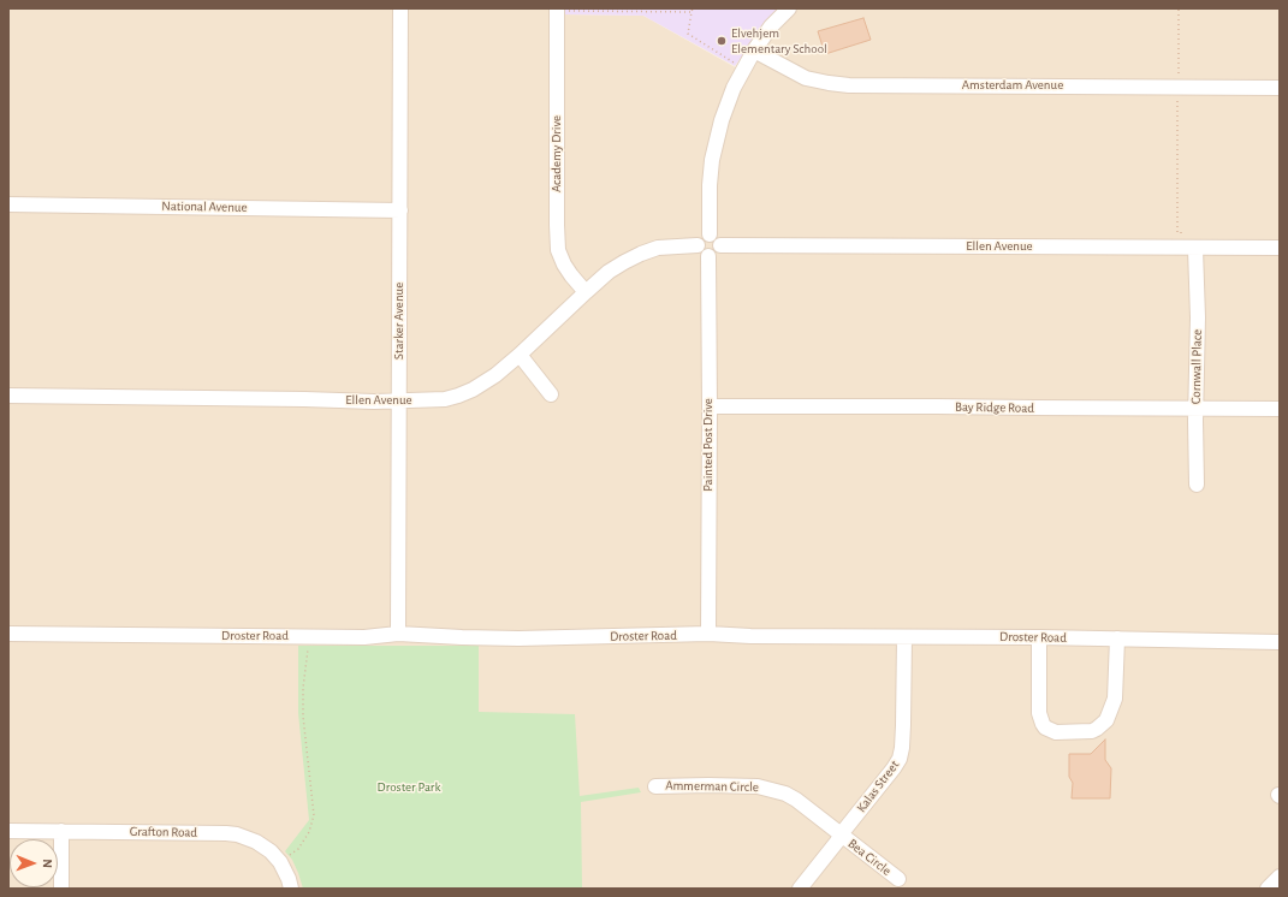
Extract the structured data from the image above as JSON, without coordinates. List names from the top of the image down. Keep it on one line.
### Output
{"streets":{"street":["Amsterdam Avenue","Academy Drive","National Avenue","Ellen Avenue","Starker Avenue","Cornwall Place","Bay Ridge Road","Painted Post Drive","Droster Road","Ammerman Circle","Kalas Street","Grafton Road","Bea Circle"]},"crossings":[["Academy Drive","Ellen Avenue"],["National Avenue","Starker Avenue"],["Ellen Avenue","Starker Avenue"],["Ellen Avenue","Cornwall Place"],["Ellen Avenue","Painted Post Drive"],["Starker Avenue","Droster Road"],["Cornwall Place","Bay Ridge Road"],["Bay Ridge Road","Painted Post Drive"],["Painted Post Drive","Droster Road"],["Droster Road","Kalas Street"],["Ammerman Circle","Kalas Street"],["Ammerman Circle","Bea Circle"],["Kalas Street","Bea Circle"]],"parks":["Droster Park"],"places":["Elvehjem Elementary School"],"north":"right"}
